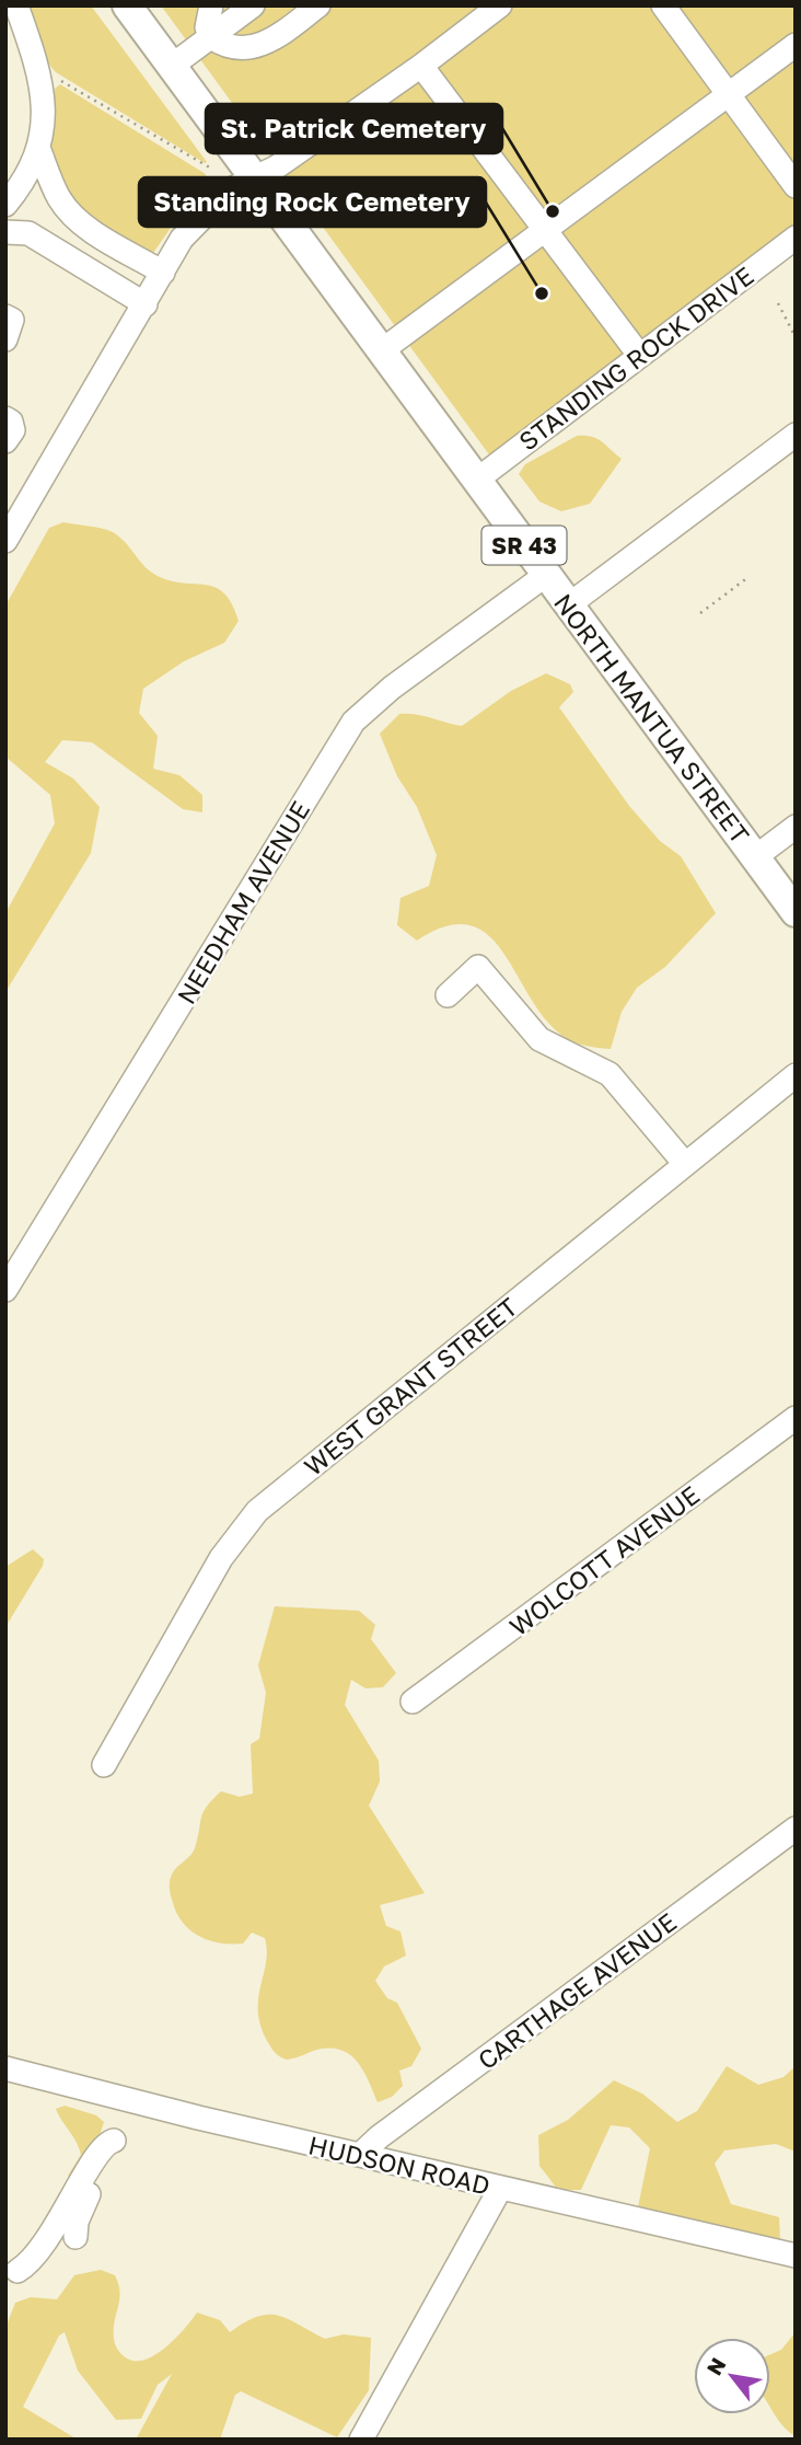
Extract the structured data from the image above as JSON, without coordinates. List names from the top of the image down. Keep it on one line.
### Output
{"streets":{"main road":["SR 43","NORTH MANTUA STREET"],"street":["STANDING ROCK DRIVE","NEEDHAM AVENUE","WEST GRANT STREET","WOLCOTT AVENUE","CARTHAGE AVENUE","HUDSON ROAD"]},"crossings":[["STANDING ROCK DRIVE","NORTH MANTUA STREET"],["NORTH MANTUA STREET","NEEDHAM AVENUE"],["CARTHAGE AVENUE","HUDSON ROAD"]],"places":["St. Patrick Cemetery","Standing Rock Cemetery"],"north":"top left"}
